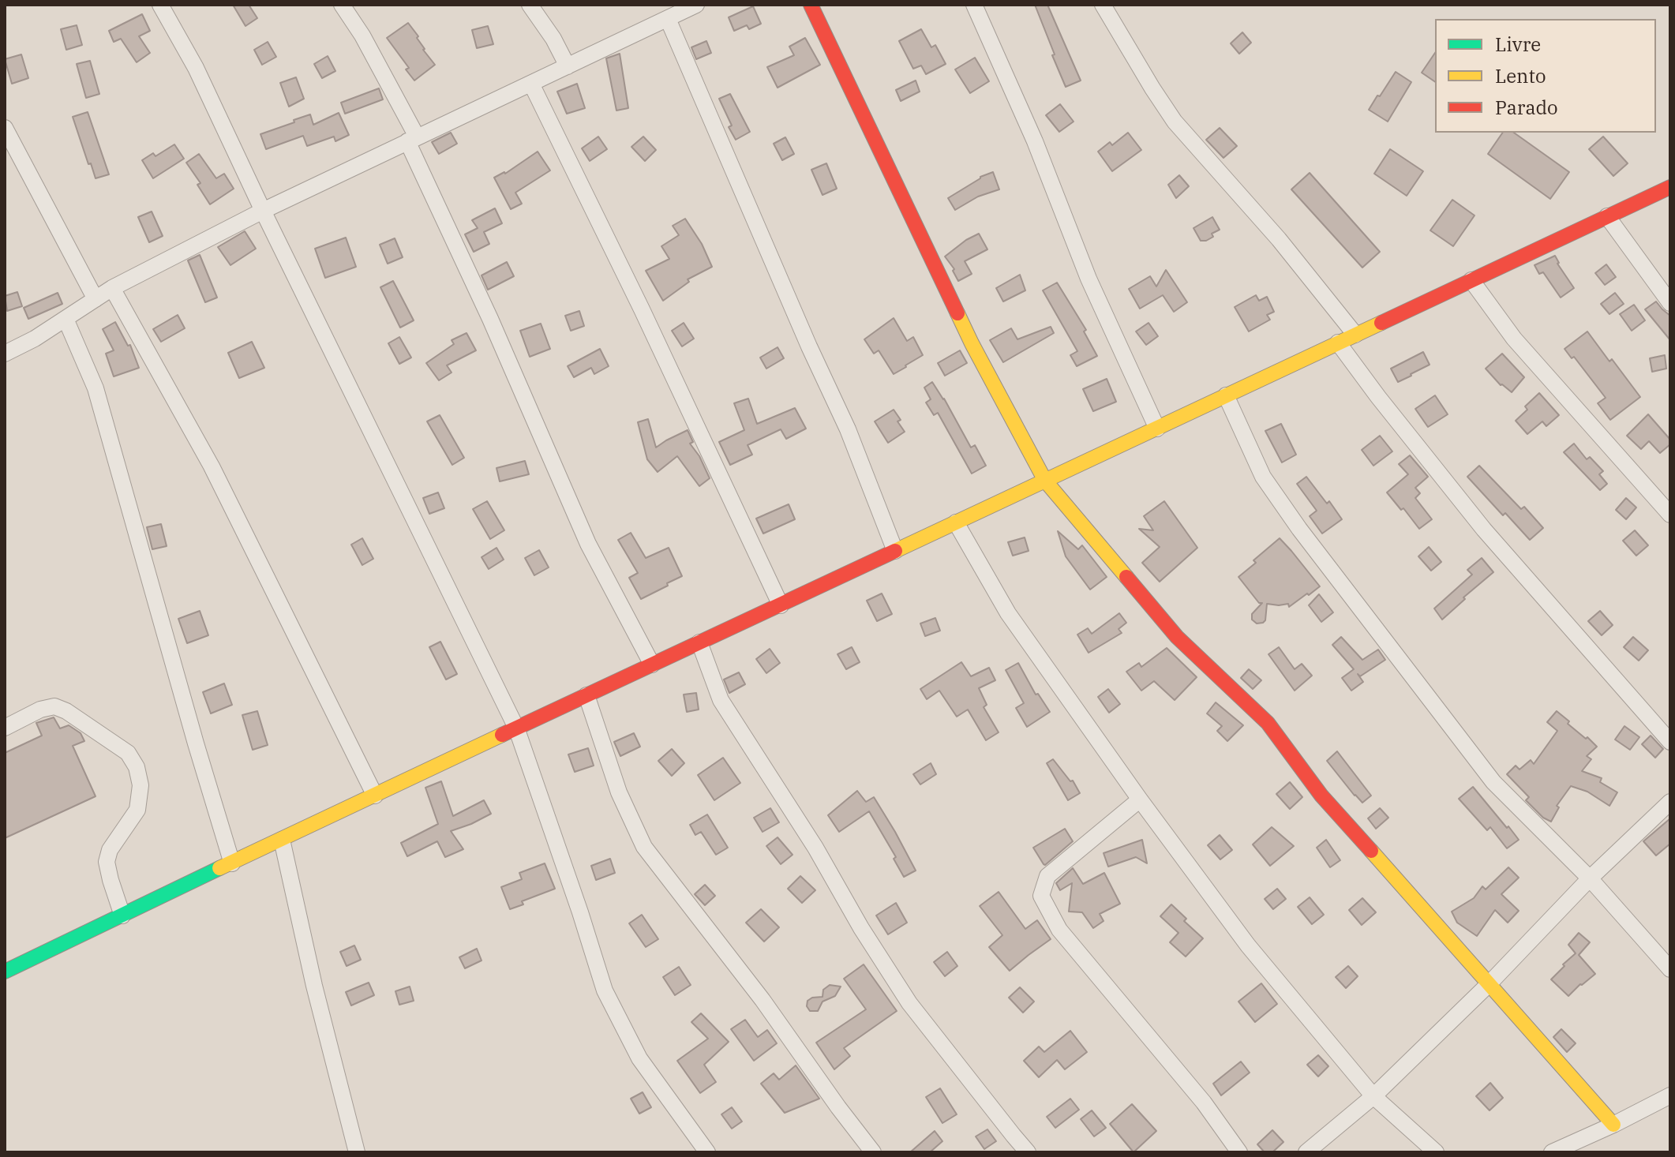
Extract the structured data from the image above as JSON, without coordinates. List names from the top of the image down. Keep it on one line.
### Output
{"legend":["Livre","Lento","Parado"]}
